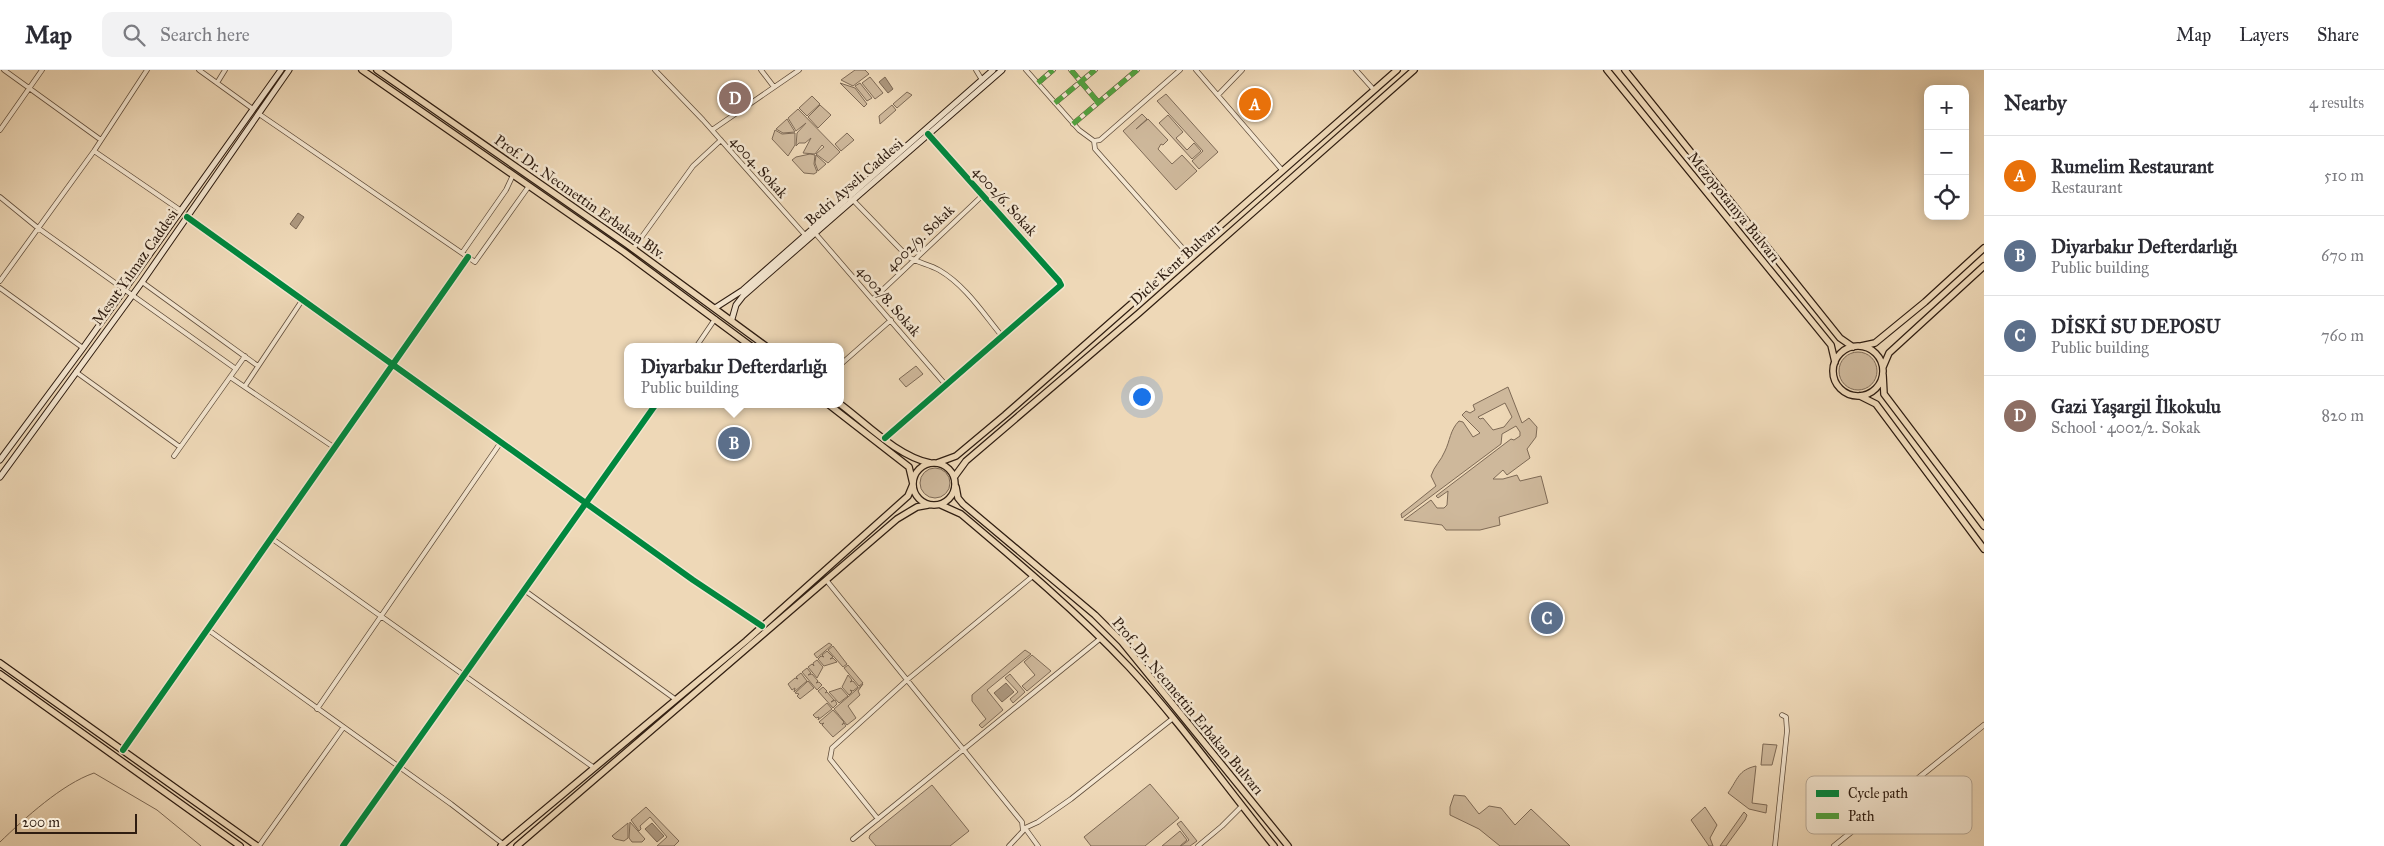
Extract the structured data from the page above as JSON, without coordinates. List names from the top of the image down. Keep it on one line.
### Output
{"streets":{"main road":["Bedri Ayseli Caddesi","Prof. Dr. Necmettin Erbakan Blv.","Mezopotamya Bulvarı","Dicle Kent Bulvarı","Mesut Yılmaz Caddesi","Prof. Dr. Necmettin Erbakan Bulvarı"],"street":["4004. Sokak","4002/6. Sokak","4002/9. Sokak","4002/8. Sokak"]},"crossings":[["4004. Sokak","Bedri Ayseli Caddesi"],["Bedri Ayseli Caddesi","Prof. Dr. Necmettin Erbakan Blv."],["Bedri Ayseli Caddesi","4002/6. Sokak"],["Bedri Ayseli Caddesi","4002/8. Sokak"],["4002/6. Sokak","4002/9. Sokak"],["4002/9. Sokak","4002/8. Sokak"],["Dicle Kent Bulvarı","Prof. Dr. Necmettin Erbakan Bulvarı"]],"legend":["Cycle path","Path"],"scale_bar":"200 m","page":{"header":"Map","search":"Search here","nav":["Map","Layers","Share"],"heading":["Nearby","4 results"],"pins":["D","A","B","C"],"map_buttons":["+","−"],"list":[{"mark":"A","name":"Rumelim Restaurant","note":"Restaurant","value":"510 m"},{"mark":"B","name":"Diyarbakır Defterdarlığı","note":"Public building","value":"670 m"},{"mark":"C","name":"DİSKİ SU DEPOSU","note":"Public building","value":"760 m"},{"mark":"D","name":"Gazi Yaşargil İlkokulu","note":"School · 4002/2. Sokak","value":"820 m"}],"popup":["Diyarbakır Defterdarlığı","Public building"],"scale":"200 m"}}
